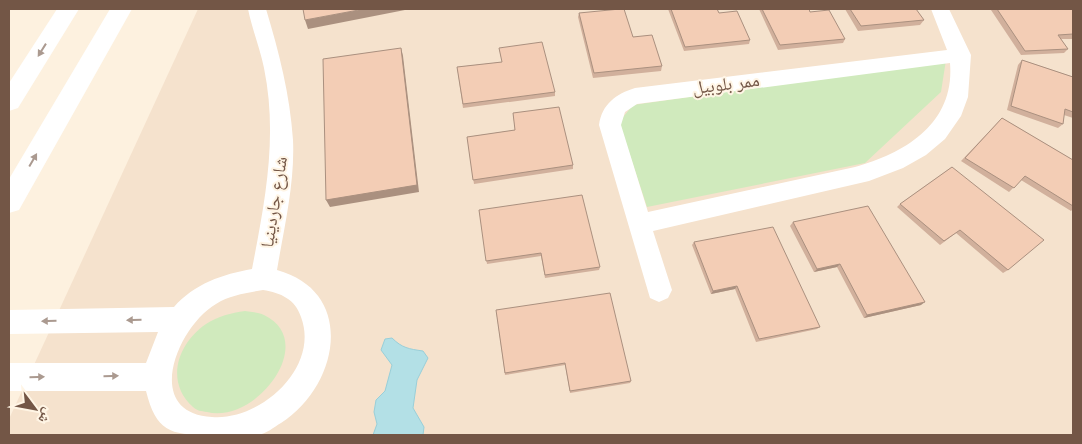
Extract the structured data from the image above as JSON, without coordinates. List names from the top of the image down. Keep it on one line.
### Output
{"streets":{"street":["ممر بلوبيل","شارع جاردينيا"]},"north":"bottom right"}
